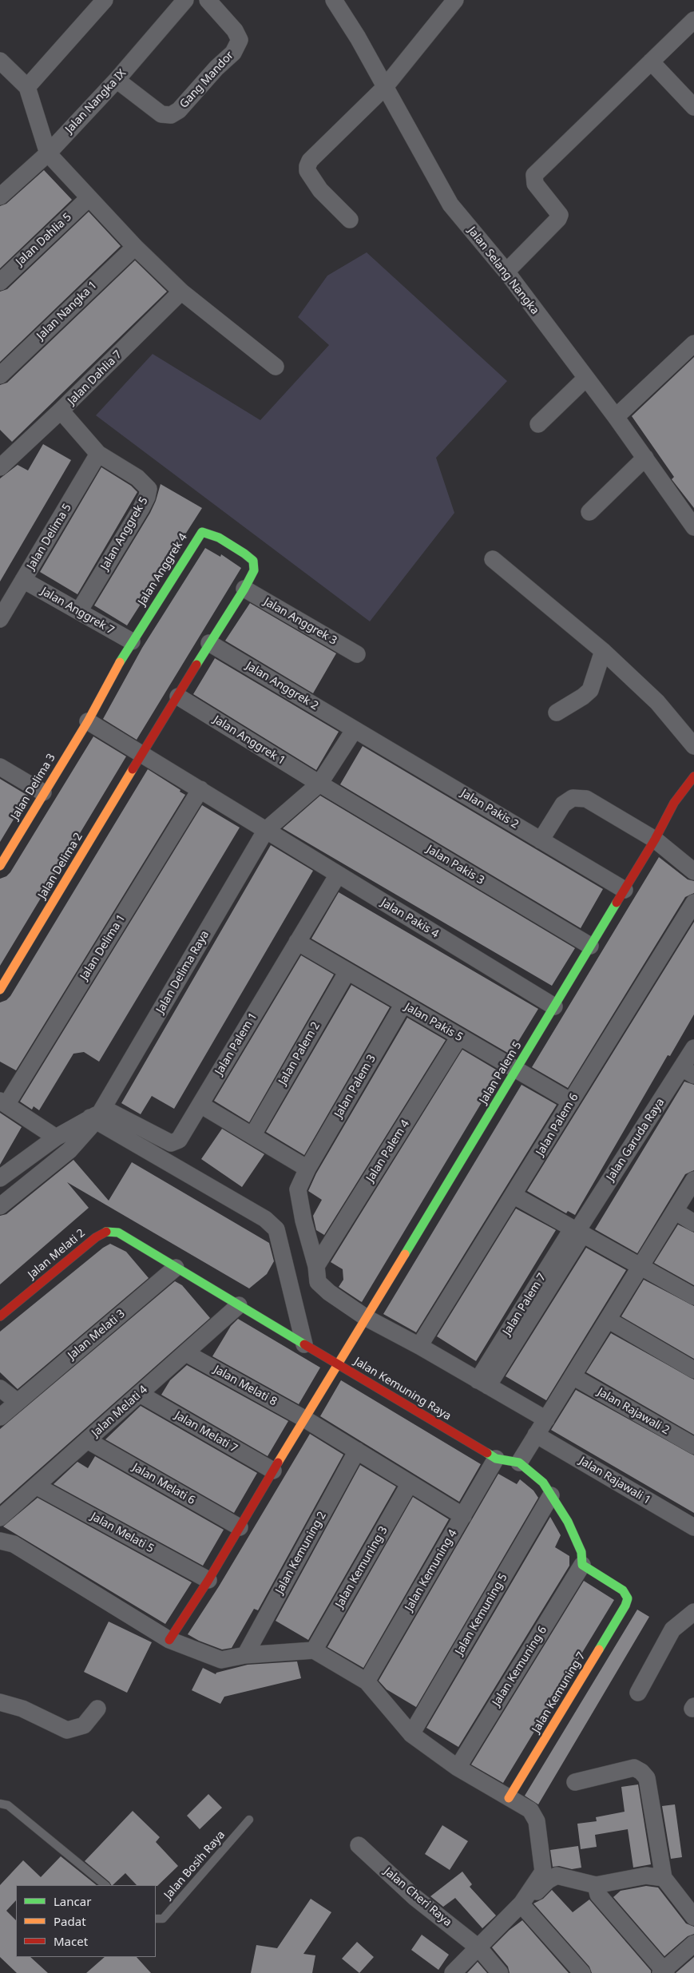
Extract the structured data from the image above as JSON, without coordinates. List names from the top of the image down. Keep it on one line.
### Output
{"streets":{"street":["Gang Mandor","Jalan Nangka IX","Jalan Dahlia 5","Jalan Selang Nangka","Jalan Nangka 1","Jalan Dahlia 7","Jalan Anggrek 5","Jalan Delima 5","Jalan Anggrek 4","Jalan Anggrek 7","Jalan Anggrek 3","Jalan Anggrek 2","Jalan Anggrek 1","Jalan Delima 3","Jalan Pakis 2","Jalan Pakis 3","Jalan Delima 2","Jalan Pakis 4","Jalan Delima 1","Jalan Delima Raya","Jalan Pakis 5","Jalan Palem 1","Jalan Palem 2","Jalan Palem 5","Jalan Palem 3","Jalan Palem 6","Jalan Garuda Raya","Jalan Palem 4","Jalan Melati 2","Jalan Palem 7","Jalan Melati 3","Jalan Melati 8","Jalan Kemuning Raya","Jalan Melati 4","Jalan Rajawali 2","Jalan Melati 7","Jalan Rajawali 1","Jalan Melati 6","Jalan Melati 5","Jalan Kemuning 2","Jalan Kemuning 3","Jalan Kemuning 4","Jalan Kemuning 5","Jalan Kemuning 6","Jalan Kemuning 7","Jalan Cheri Raya"],"lane":["Jalan Bosih Raya"]},"crossings":[["Gang Mandor","Jalan Nangka IX"],["Jalan Anggrek 5","Jalan Delima 5"],["Jalan Anggrek 5","Jalan Anggrek 7"],["Jalan Delima 5","Jalan Anggrek 7"],["Jalan Anggrek 4","Jalan Anggrek 7"],["Jalan Anggrek 4","Jalan Anggrek 3"],["Jalan Anggrek 4","Jalan Anggrek 2"],["Jalan Anggrek 4","Jalan Anggrek 1"],["Jalan Anggrek 4","Jalan Delima 3"],["Jalan Anggrek 4","Jalan Delima 2"],["Jalan Anggrek 4","Jalan Pakis 4"],["Jalan Anggrek 2","Jalan Pakis 2"],["Jalan Anggrek 2","Jalan Delima Raya"],["Jalan Anggrek 1","Jalan Pakis 3"],["Jalan Anggrek 1","Jalan Delima Raya"],["Jalan Delima 3","Jalan Pakis 4"],["Jalan Pakis 2","Jalan Delima Raya"],["Jalan Pakis 2","Jalan Palem 5"],["Jalan Pakis 3","Jalan Delima Raya"],["Jalan Pakis 3","Jalan Palem 5"],["Jalan Delima 2","Jalan Pakis 4"],["Jalan Pakis 4","Jalan Delima 1"],["Jalan Pakis 4","Jalan Delima Raya"],["Jalan Pakis 4","Jalan Palem 1"],["Jalan Pakis 4","Jalan Palem 5"],["Jalan Delima Raya","Jalan Palem 1"],["Jalan Pakis 5","Jalan Palem 1"],["Jalan Pakis 5","Jalan Palem 2"],["Jalan Pakis 5","Jalan Palem 5"],["Jalan Pakis 5","Jalan Palem 3"],["Jalan Pakis 5","Jalan Palem 6"],["Jalan Pakis 5","Jalan Palem 4"],["Jalan Palem 5","Jalan Palem 3"],["Jalan Palem 5","Jalan Kemuning Raya"],["Jalan Palem 3","Jalan Palem 6"],["Jalan Palem 3","Jalan Palem 4"],["Jalan Palem 3","Jalan Palem 7"],["Jalan Garuda Raya","Jalan Palem 7"],["Jalan Melati 2","Jalan Melati 3"],["Jalan Melati 8","Jalan Kemuning Raya"],["Jalan Melati 8","Jalan Melati 4"],["Jalan Melati 8","Jalan Kemuning 2"],["Jalan Melati 8","Jalan Kemuning 3"],["Jalan Melati 8","Jalan Kemuning 4"],["Jalan Kemuning Raya","Jalan Melati 7"],["Jalan Kemuning Raya","Jalan Melati 6"],["Jalan Kemuning Raya","Jalan Melati 5"],["Jalan Kemuning Raya","Jalan Kemuning 4"],["Jalan Melati 4","Jalan Melati 7"],["Jalan Melati 4","Jalan Melati 6"],["Jalan Melati 4","Jalan Melati 5"],["Jalan Kemuning 6","Jalan Kemuning 7"]],"legend":["Lancar","Padat","Macet"]}
